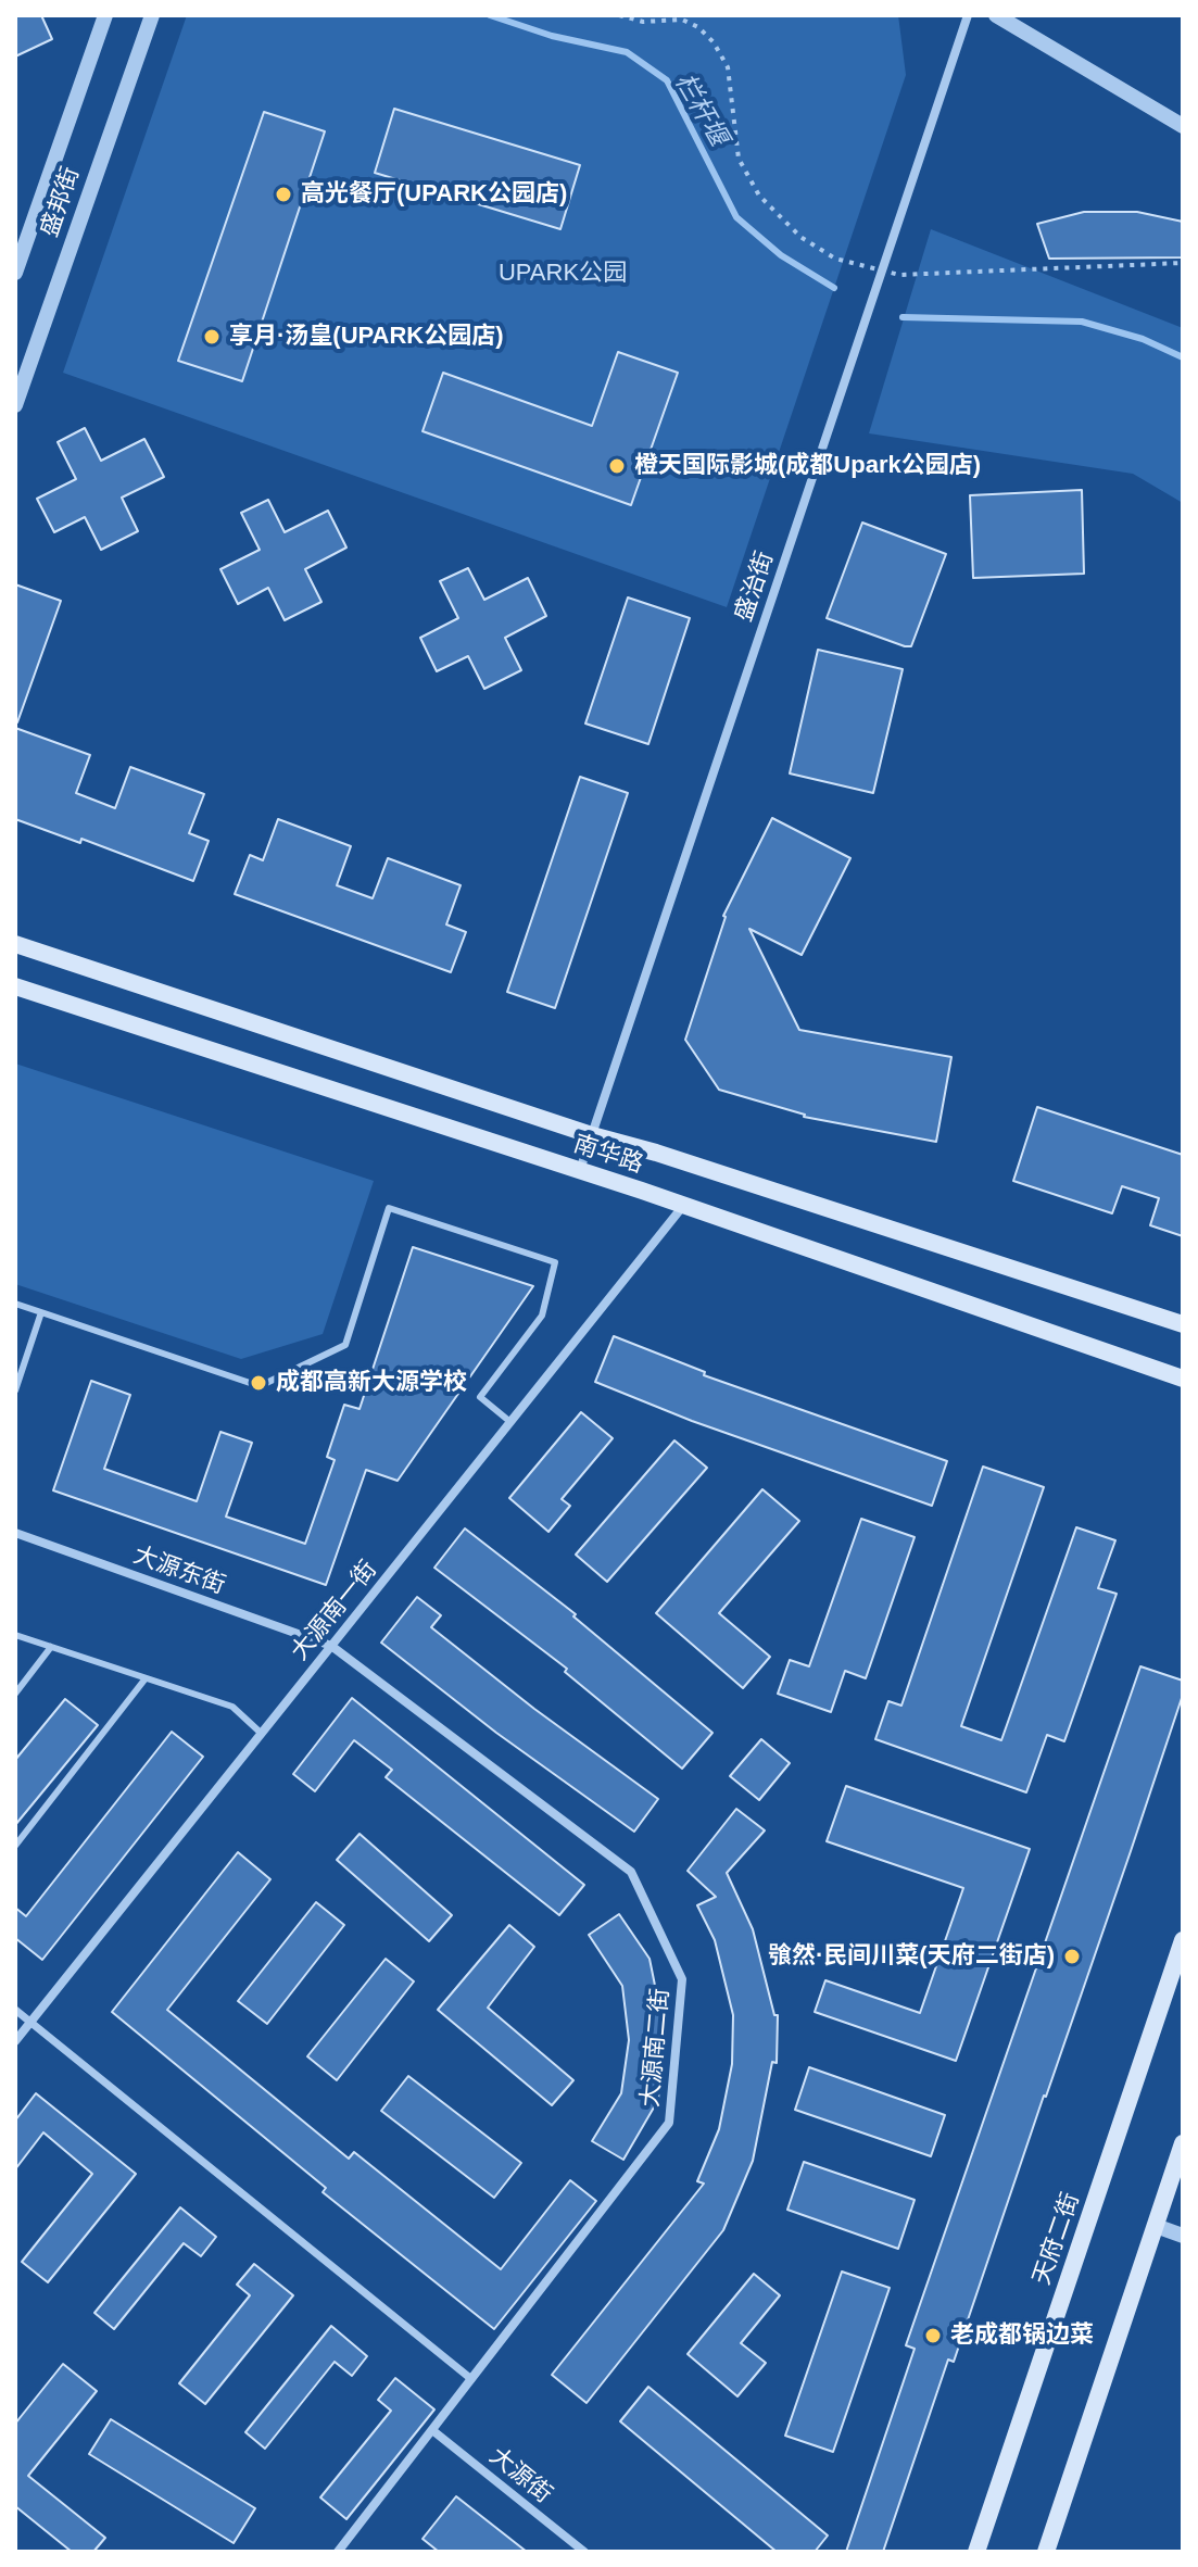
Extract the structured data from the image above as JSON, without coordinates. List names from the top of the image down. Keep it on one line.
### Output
{"streets":{"main road":["南华路","天府二街"],"street":["盛邦街","盛治街","大源东街","大源南一街","大源南二街","大源街"]},"crossings":[["盛治街","南华路"],["南华路","大源南一街"],["大源东街","大源南一街"],["大源东街","大源南二街"],["大源南一街","大源南二街"],["大源南二街","大源街"]],"water":["栏杆堰"],"parks":["UPARK公园"],"places":["高光餐厅(UPARK公园店)","享月·汤皇(UPARK公园店)","橙天国际影城(成都Upark公园店)","成都高新大源学校","飸然·民间川菜(天府二街店)","老成都锅边菜"]}
